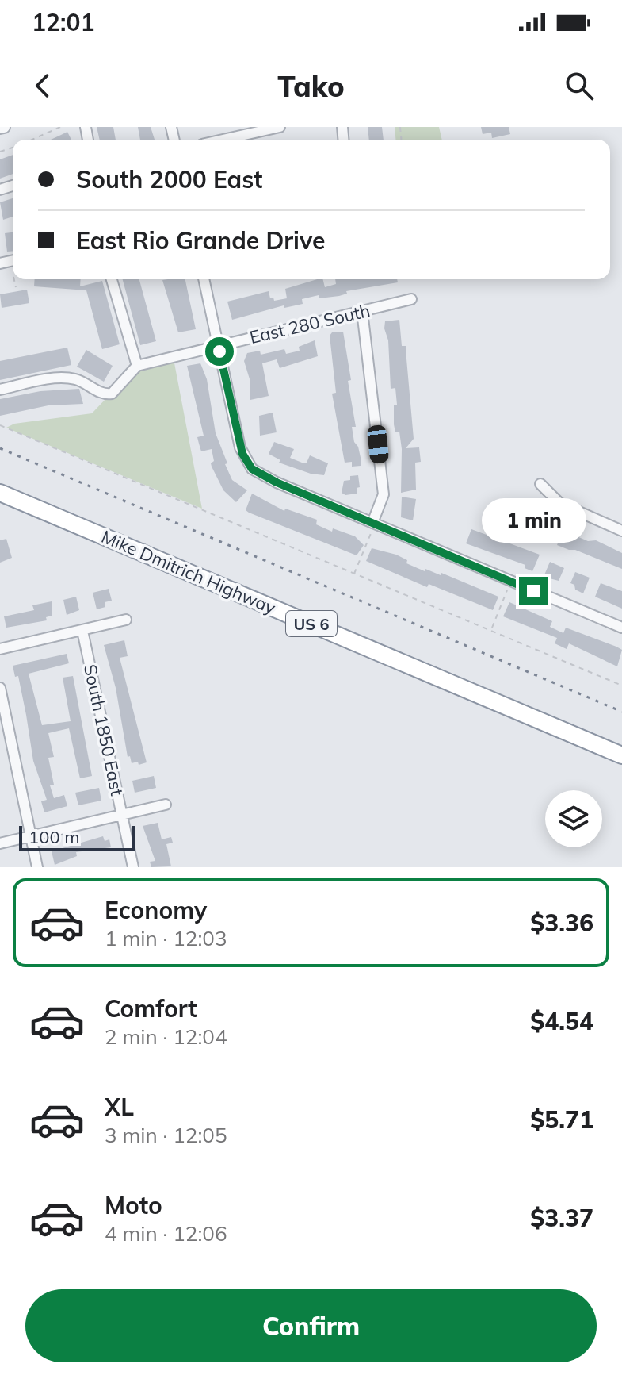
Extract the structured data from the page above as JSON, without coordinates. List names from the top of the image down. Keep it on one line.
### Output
{"streets":{"highway":["Mike Dmitrich Highway","US 6"],"street":["East 280 South","South 1850 East"]},"scale_bar":"100 m","page":{"status":"12:01","header":"Tako","banner":["South 2000 East","East Rio Grande Drive"],"bubble":"1 min","scale":"100 m","list":[{"name":"Economy","note":"1 min · 12:03","value":"$3.36"},{"name":"Comfort","note":"2 min · 12:04","value":"$4.54"},{"name":"XL","note":"3 min · 12:05","value":"$5.71"},{"name":"Moto","note":"4 min · 12:06","value":"$3.37"}],"buttons":"Confirm"}}
